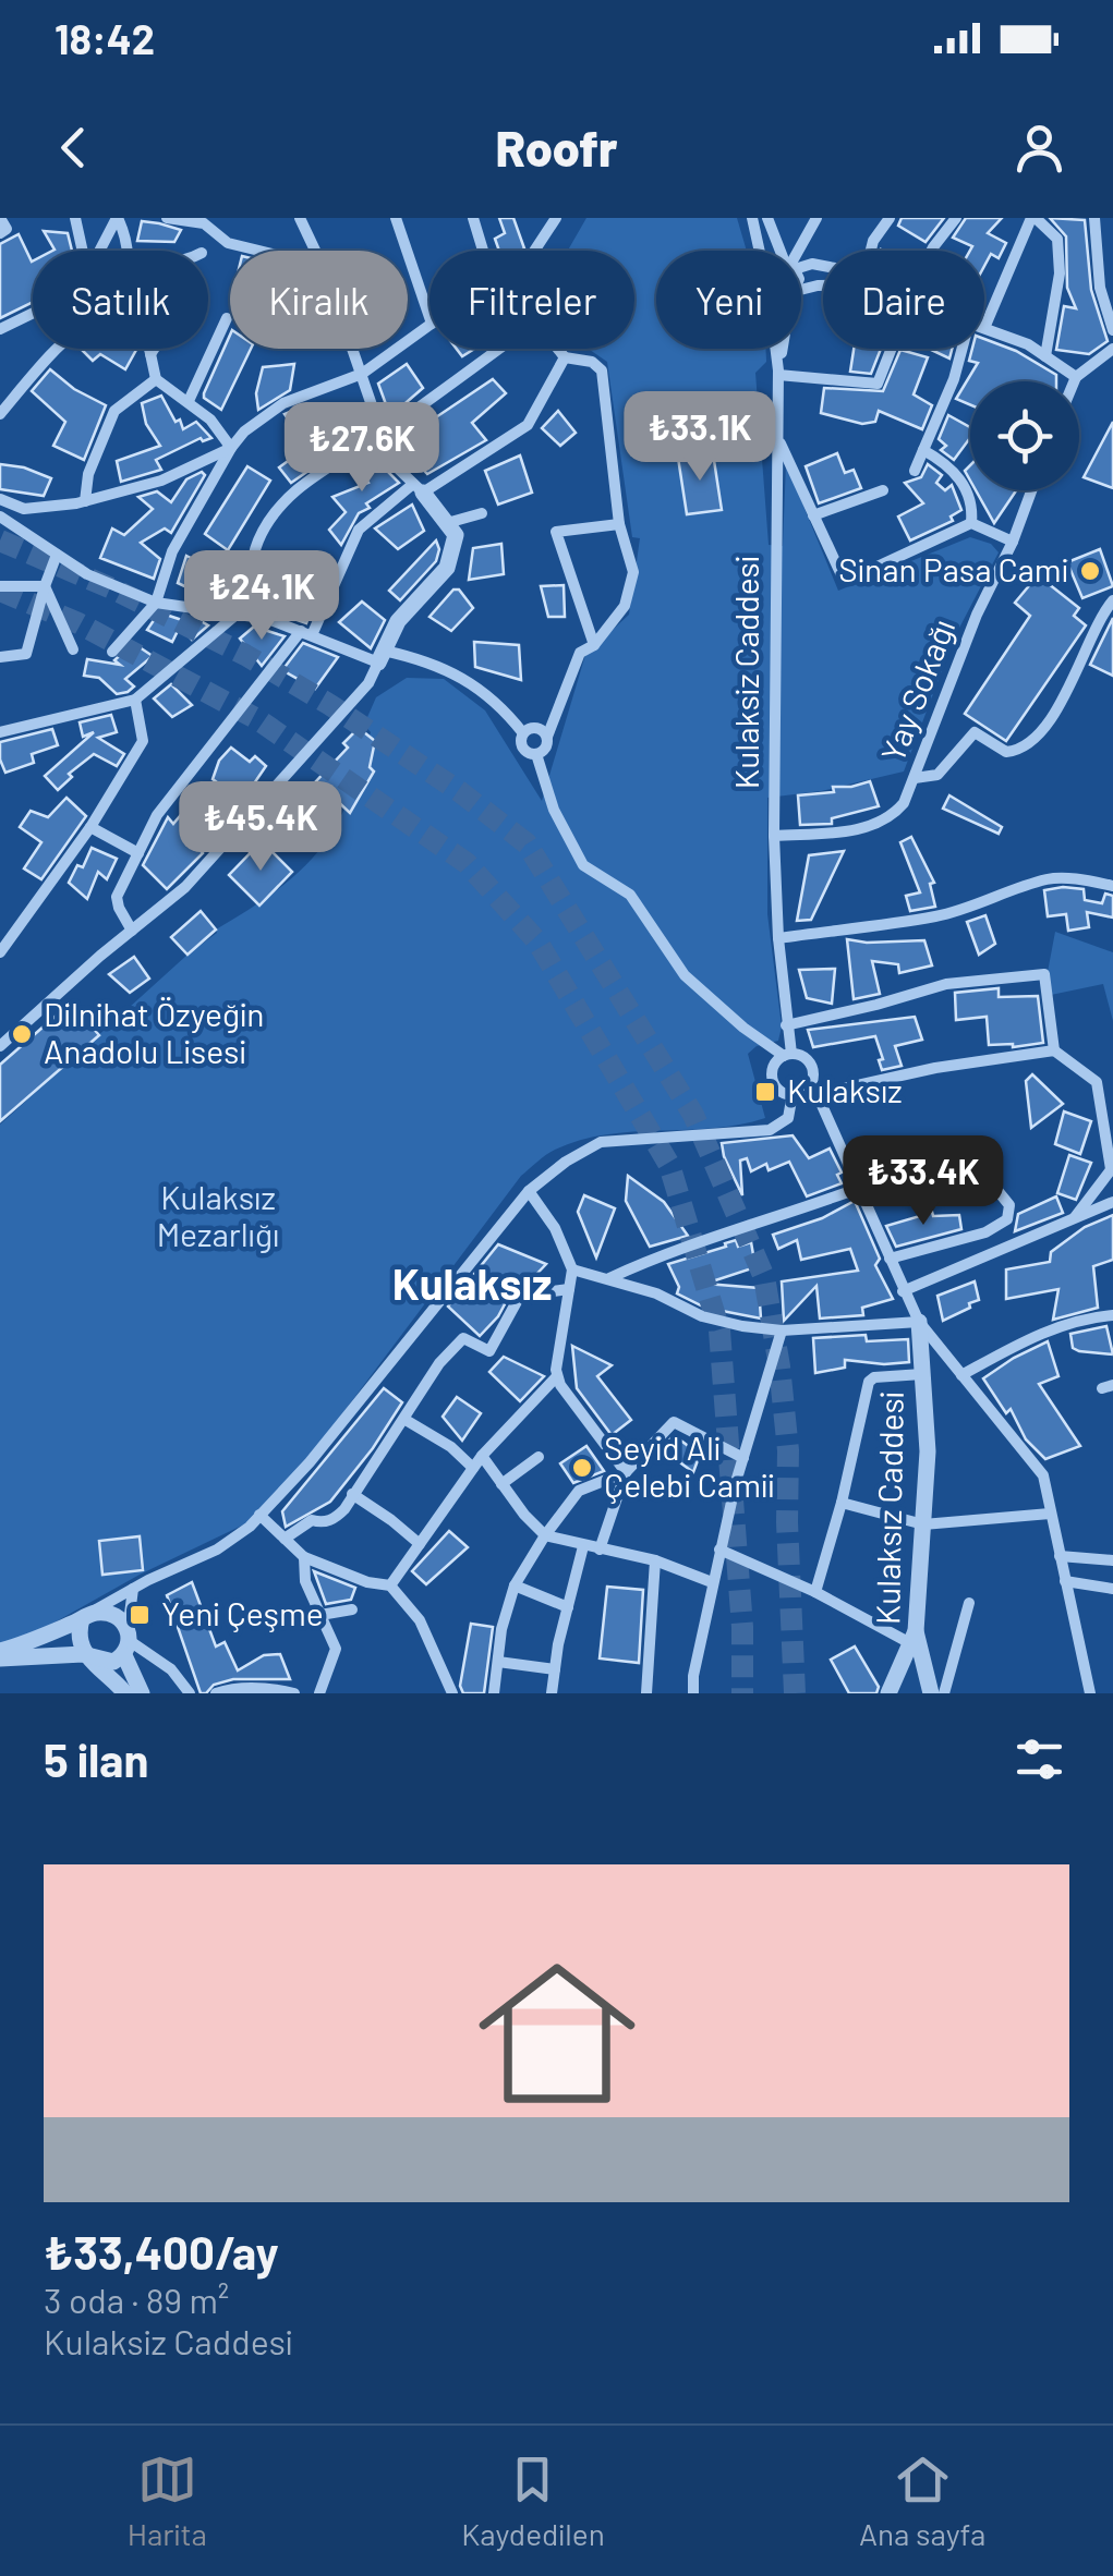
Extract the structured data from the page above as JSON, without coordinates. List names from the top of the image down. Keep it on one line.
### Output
{"streets":{"street":["Kulaksiz Caddesi","Yay Sokağı","Kulaksız Caddesi"]},"crossings":[["Kulaksiz Caddesi","Yay Sokağı"]],"districts":["Kulaksız"],"parks":["Kulaksız Mezarlığı"],"places":{"other":["Sinan Pasa Cami","Dilnihat Özyeğin Anadolu Lisesi","Seyid Ali Çelebi Camii"],"transit":["Kulaksız","Yeni Çeşme"]},"page":{"status":"18:42","header":"Roofr","chip":["Satılık","Kiralık","Filtreler","Yeni","Daire"],"price":["₺33.1K","₺27.6K","₺24.1K","₺45.4K","₺33.4K"],"heading":"5 ilan","list":[{"name":"₺33,400/ay","note":"3 oda · 89 m² · Kulaksiz Caddesi"}],"tabs":["Harita","Kaydedilen","Ana sayfa"]}}
